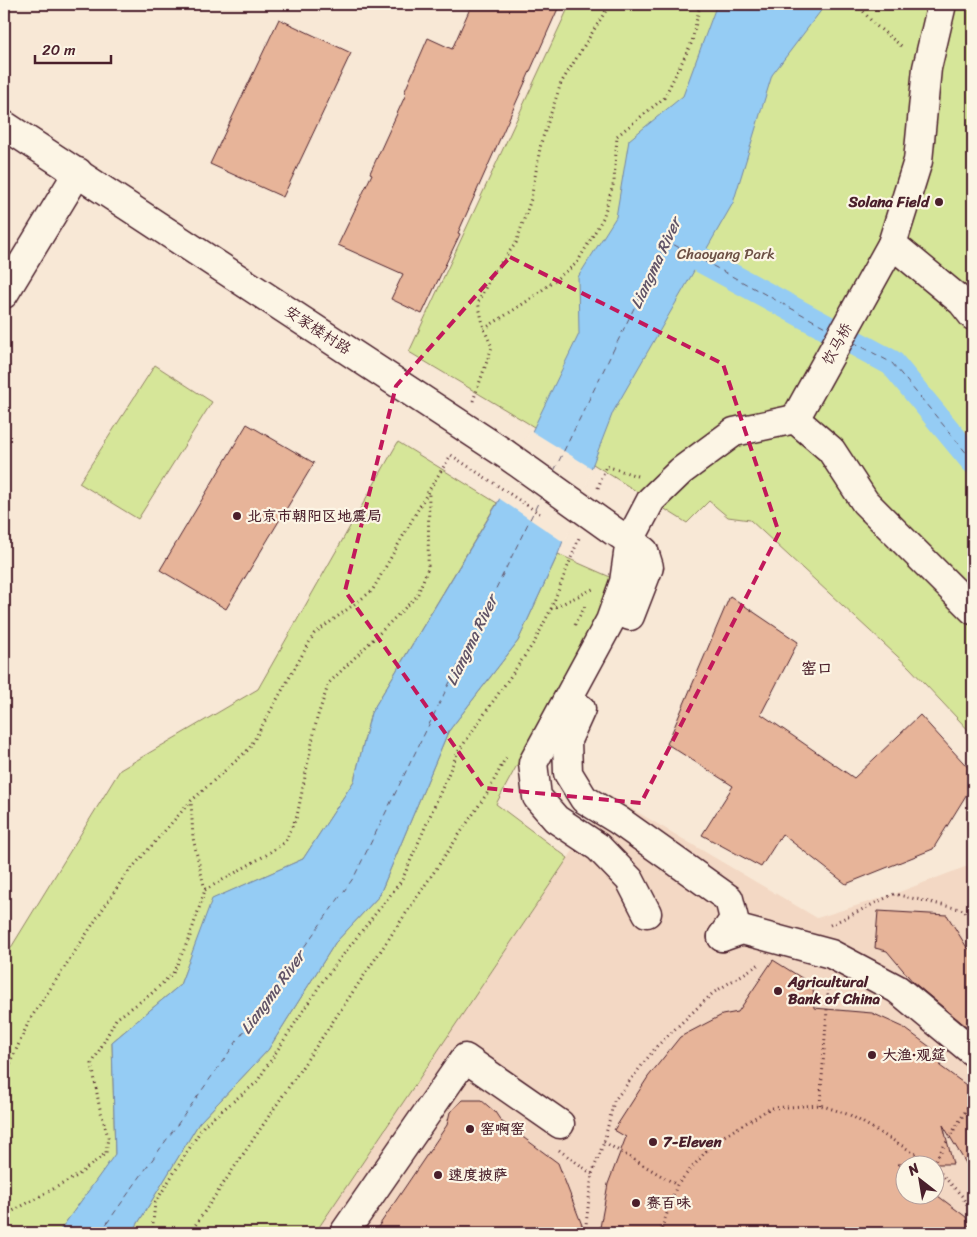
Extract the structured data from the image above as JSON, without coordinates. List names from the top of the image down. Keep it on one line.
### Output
{"streets":{"street":["安家楼村路","饮马桥"]},"districts":["窑口"],"water":["Liangma River"],"parks":["Chaoyang Park"],"places":["Solana Field","北京市朝阳区地震局","Agricultural Bank of China","大渔·观筵","窑啊窑","7-Eleven","速度披萨","赛百味"],"scale_bar":"20 m","north":"top left"}
